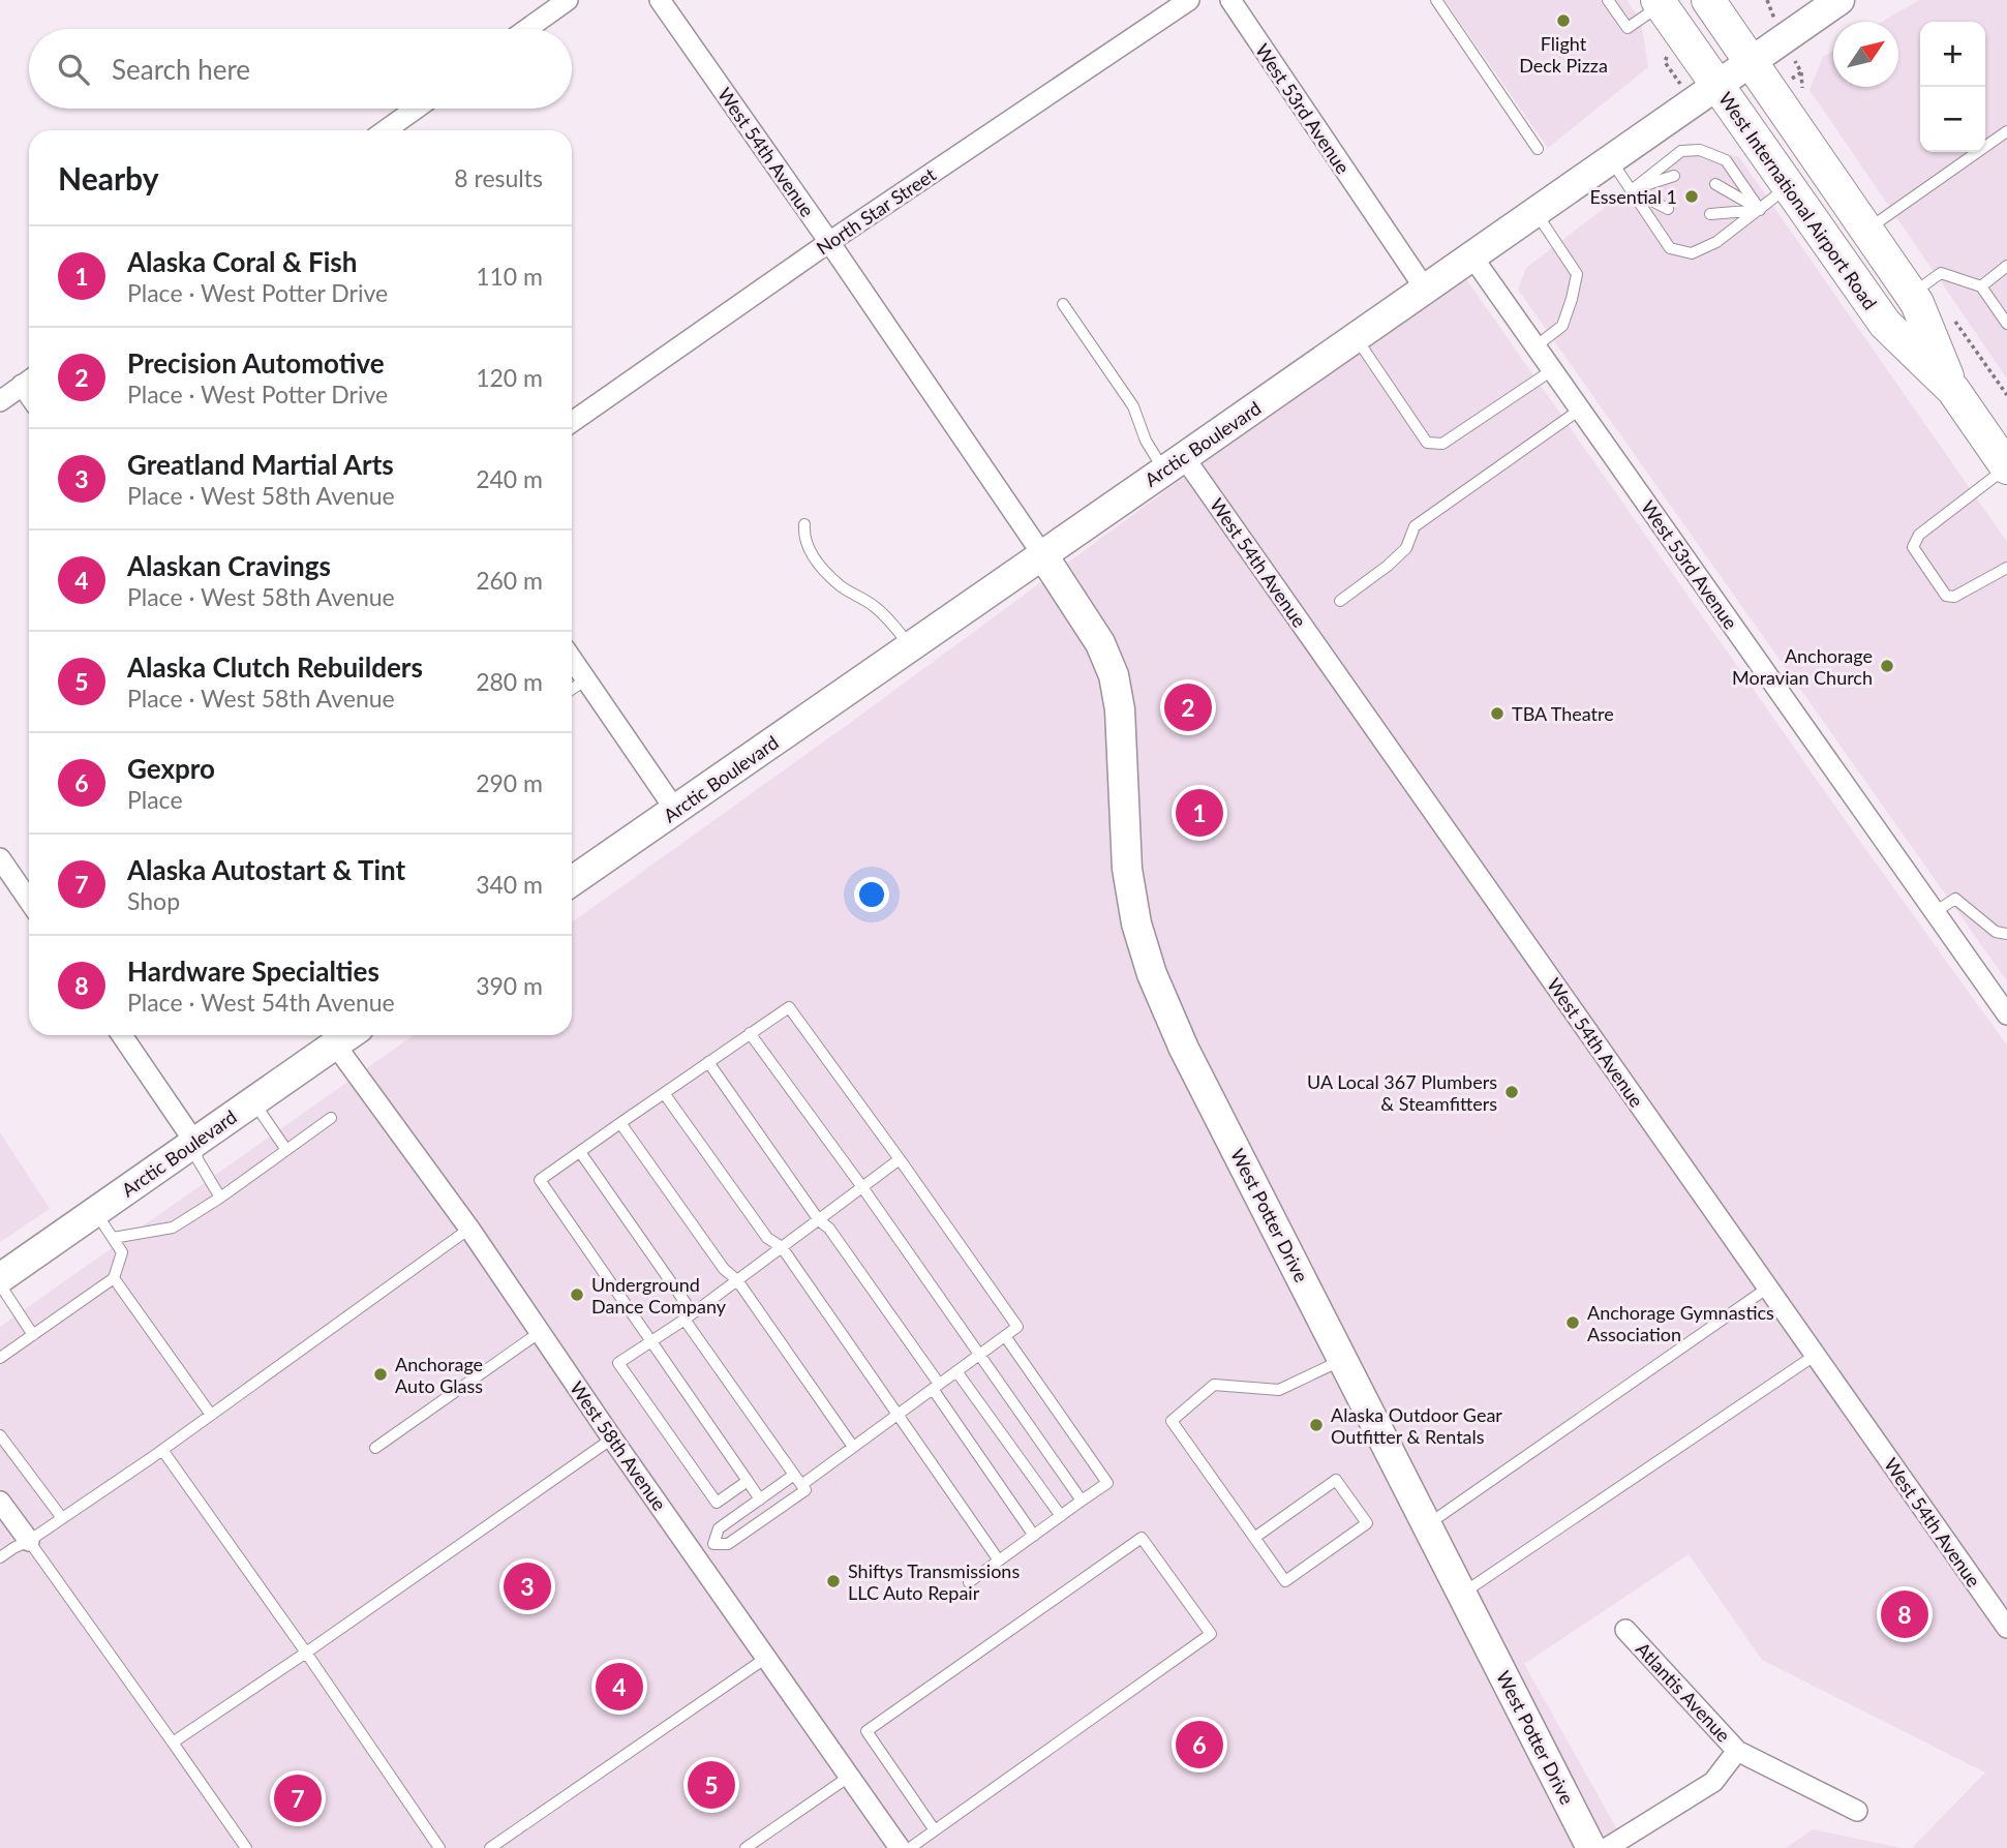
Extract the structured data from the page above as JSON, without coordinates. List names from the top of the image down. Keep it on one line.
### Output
{"streets":{"main road":["West International Airport Road","Arctic Boulevard","West Potter Drive"],"street":["West 53rd Avenue","West 54th Avenue","North Star Street","West 58th Avenue","Atlantis Avenue"]},"crossings":[["West 53rd Avenue","Arctic Boulevard"],["West 54th Avenue","North Star Street"],["West 54th Avenue","Arctic Boulevard"],["West 54th Avenue","West Potter Drive"],["West International Airport Road","Arctic Boulevard"],["Arctic Boulevard","West Potter Drive"],["Arctic Boulevard","West 58th Avenue"]],"places":["Flight Deck Pizza","Essential 1","Anchorage Moravian Church","TBA Theatre","UA Local 367 Plumbers & Steamfitters","Underground Dance Company","Anchorage Gymnastics Association","Anchorage Auto Glass","Alaska Outdoor Gear Outfitter & Rentals","Shiftys Transmissions LLC Auto Repair"],"north":"top right","page":{"map_buttons":["+","−"],"search":"Search here","heading":["Nearby","8 results"],"list":[{"mark":"1","name":"Alaska Coral & Fish","note":"Place · West Potter Drive","value":"110 m"},{"mark":"2","name":"Precision Automotive","note":"Place · West Potter Drive","value":"120 m"},{"mark":"3","name":"Greatland Martial Arts","note":"Place · West 58th Avenue","value":"240 m"},{"mark":"4","name":"Alaskan Cravings","note":"Place · West 58th Avenue","value":"260 m"},{"mark":"5","name":"Alaska Clutch Rebuilders","note":"Place · West 58th Avenue","value":"280 m"},{"mark":"6","name":"Gexpro","note":"Place","value":"290 m"},{"mark":"7","name":"Alaska Autostart & Tint","note":"Shop","value":"340 m"},{"mark":"8","name":"Hardware Specialties","note":"Place · West 54th Avenue","value":"390 m"}],"pins":["2","1","3","8","4","6","5","7"]}}
